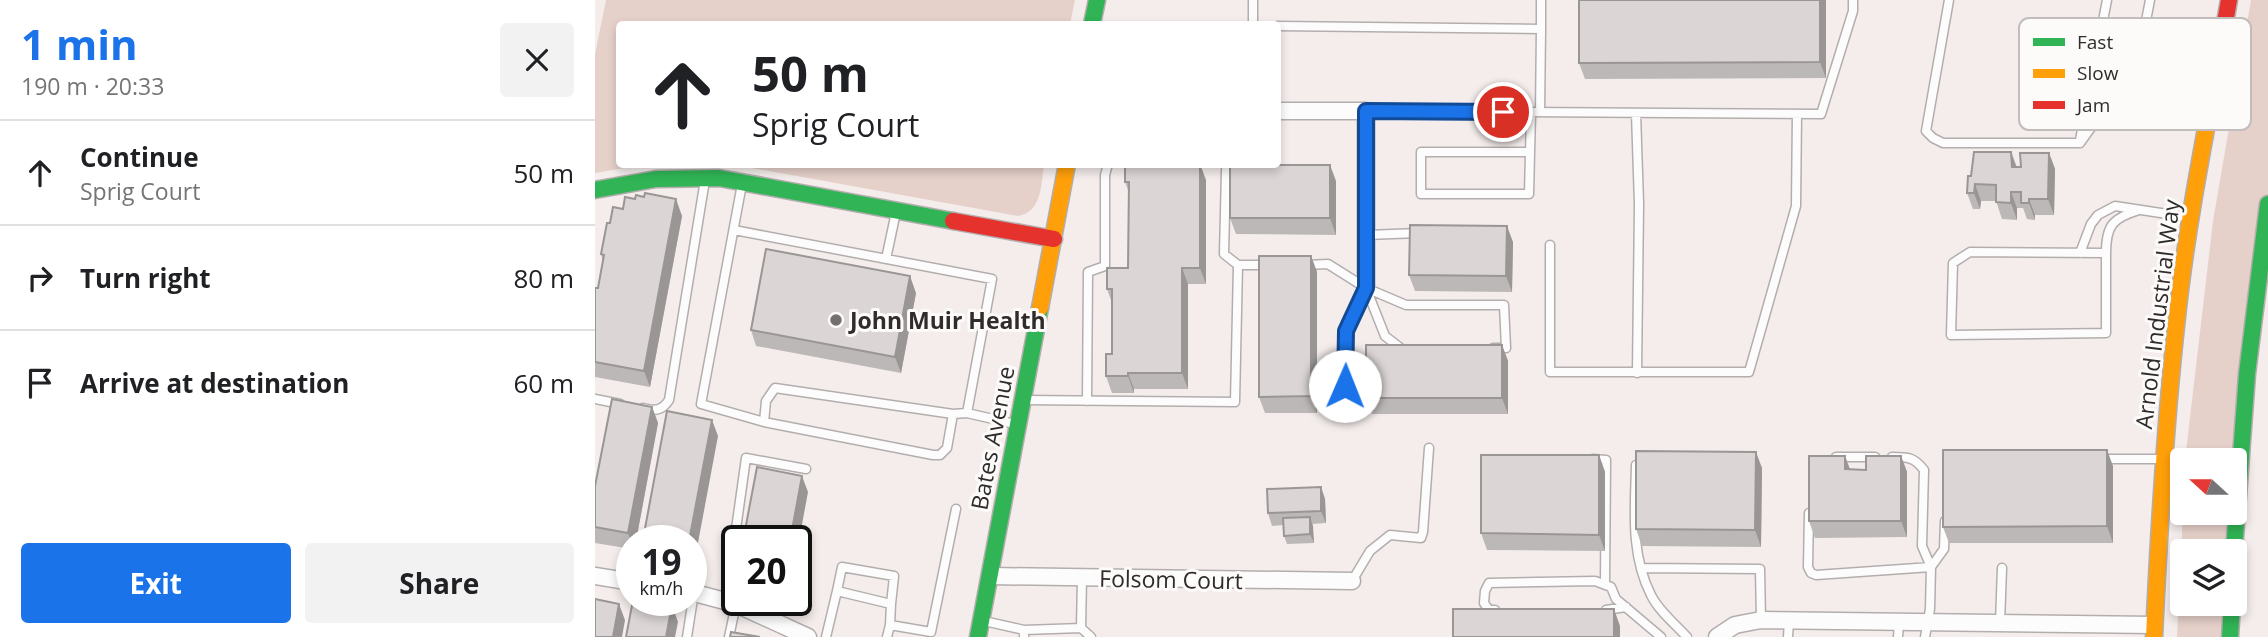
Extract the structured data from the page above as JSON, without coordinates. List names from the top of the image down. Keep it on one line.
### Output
{"streets":{"main road":["Arnold Industrial Way","Bates Avenue"],"street":["Folsom Court"]},"crossings":[["Bates Avenue","Folsom Court"]],"places":["John Muir Health"],"legend":["Fast","Slow","Jam"],"north":"left","page":{"heading":["1 min","190 m · 20:33"],"turn":["50 m","Sprig Court"],"list":[{"name":"Continue","note":"Sprig Court","value":"50 m"},{"name":"Turn right","value":"80 m"},{"name":"Arrive at destination","value":"60 m"}],"speed":"19 km/h","limit":"20","buttons":["Exit","Share"]}}
